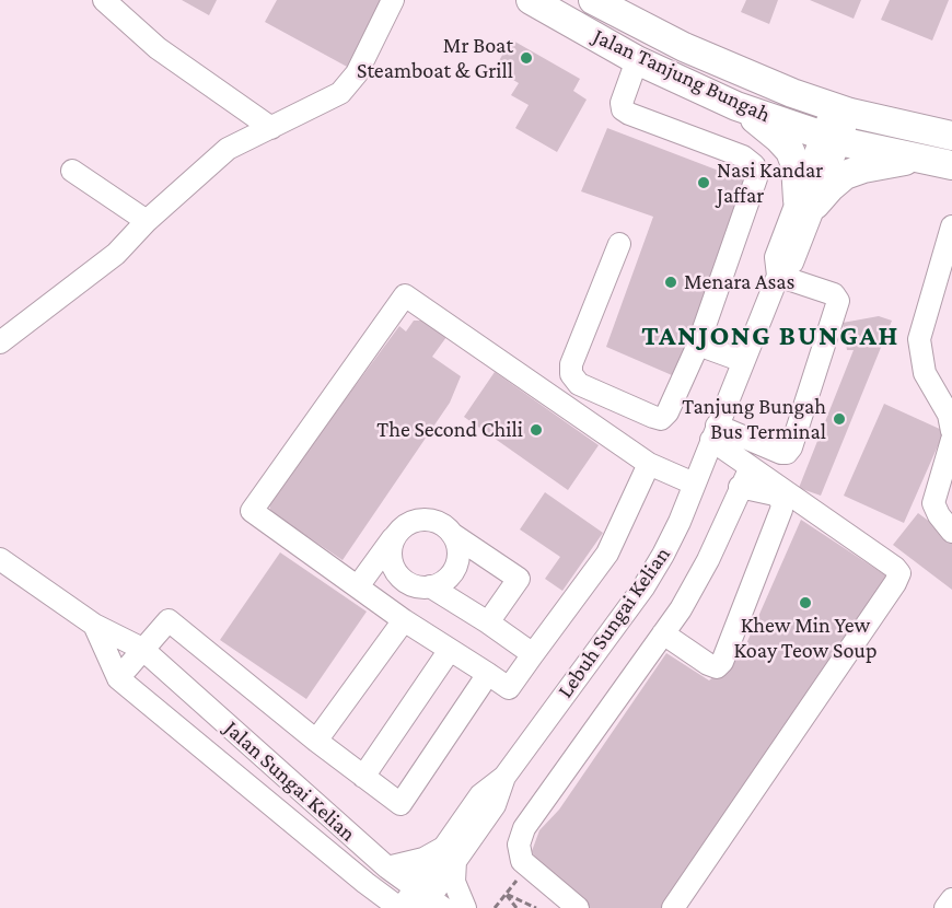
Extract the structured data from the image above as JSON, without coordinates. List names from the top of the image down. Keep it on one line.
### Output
{"streets":{"main road":["Jalan Tanjung Bungah"],"street":["Lebuh Sungai Kelian","Jalan Sungai Kelian"]},"crossings":[["Jalan Tanjung Bungah","Lebuh Sungai Kelian"],["Lebuh Sungai Kelian","Jalan Sungai Kelian"]],"districts":["TANJONG BUNGAH"],"places":["Mr Boat Steamboat & Grill","Nasi Kandar Jaffar","Menara Asas","Tanjung Bungah Bus Terminal","The Second Chili","Khew Min Yew Koay Teow Soup"]}
